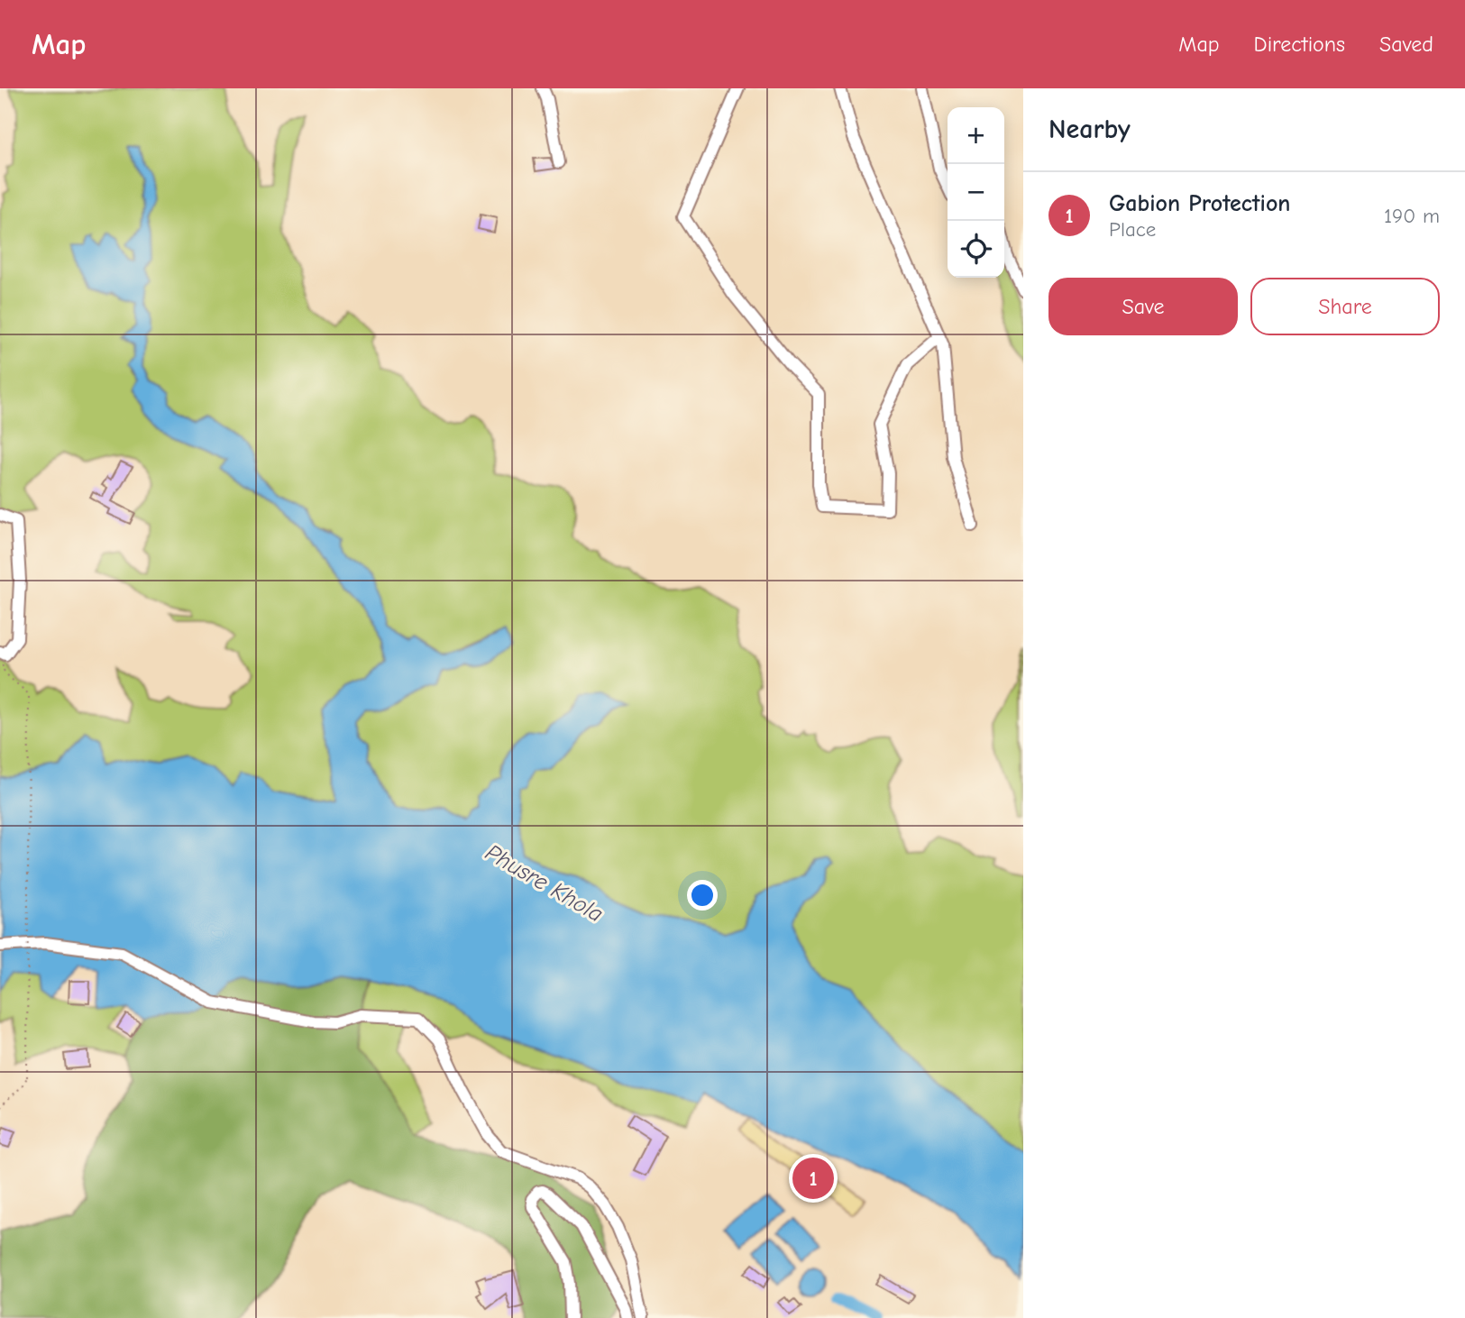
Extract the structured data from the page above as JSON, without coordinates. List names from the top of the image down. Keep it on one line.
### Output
{"water":["Phusre Khola"],"page":{"header":"Map","nav":["Map","Directions","Saved"],"heading":"Nearby","map_buttons":["+","−"],"list":[{"mark":"1","name":"Gabion Protection","note":"Place","value":"190 m"}],"buttons":["Save","Share"],"pins":"1"}}
